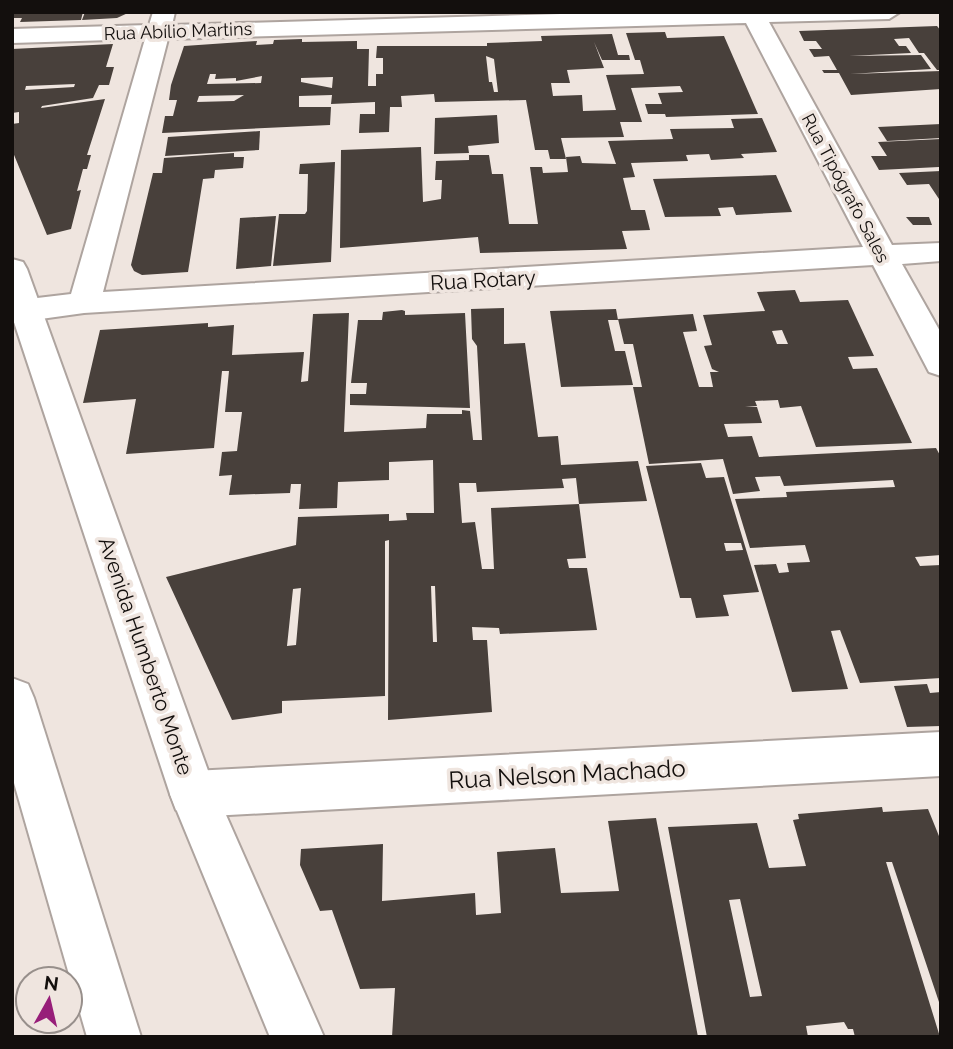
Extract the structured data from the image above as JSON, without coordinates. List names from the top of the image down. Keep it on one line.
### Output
{"streets":{"street":["Rua Abílio Martins","Rua Tipógrafo Sales","Rua Rotary","Avenida Humberto Monte","Rua Nelson Machado"]},"crossings":[["Rua Abílio Martins","Rua Tipógrafo Sales"],["Rua Tipógrafo Sales","Rua Rotary"],["Rua Rotary","Avenida Humberto Monte"],["Avenida Humberto Monte","Rua Nelson Machado"]],"north":"top"}
